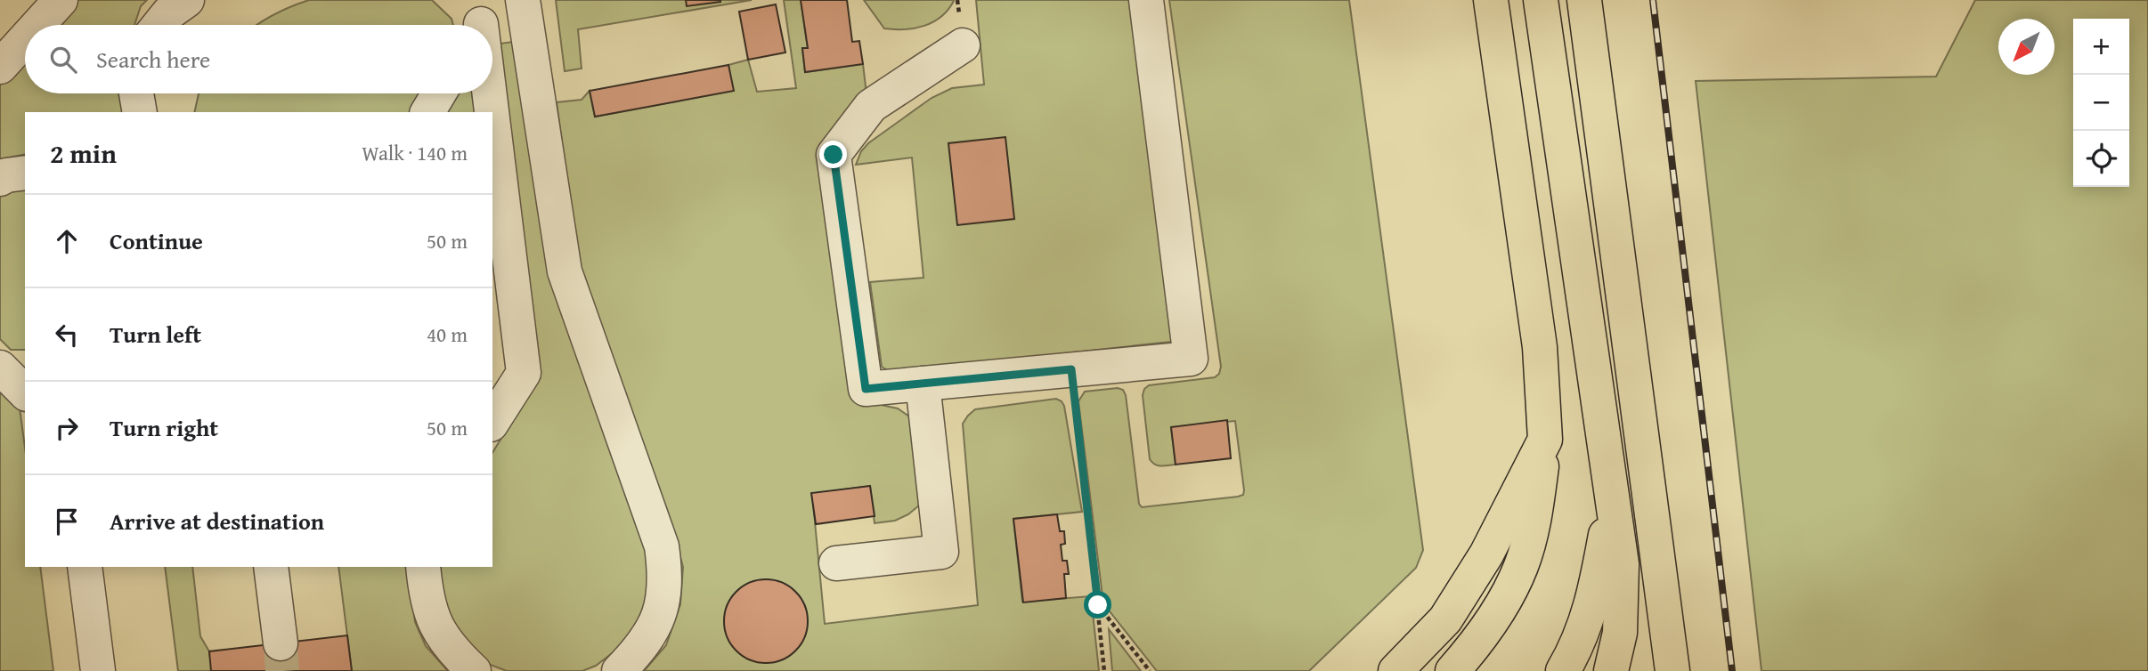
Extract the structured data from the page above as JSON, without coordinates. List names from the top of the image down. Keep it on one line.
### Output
{"north":"bottom left","page":{"map_buttons":["+","−"],"search":"Search here","heading":["2 min","Walk · 140 m"],"list":[["Continue","50 m"],["Turn left","40 m"],["Turn right","50 m"],"Arrive at destination"]}}
